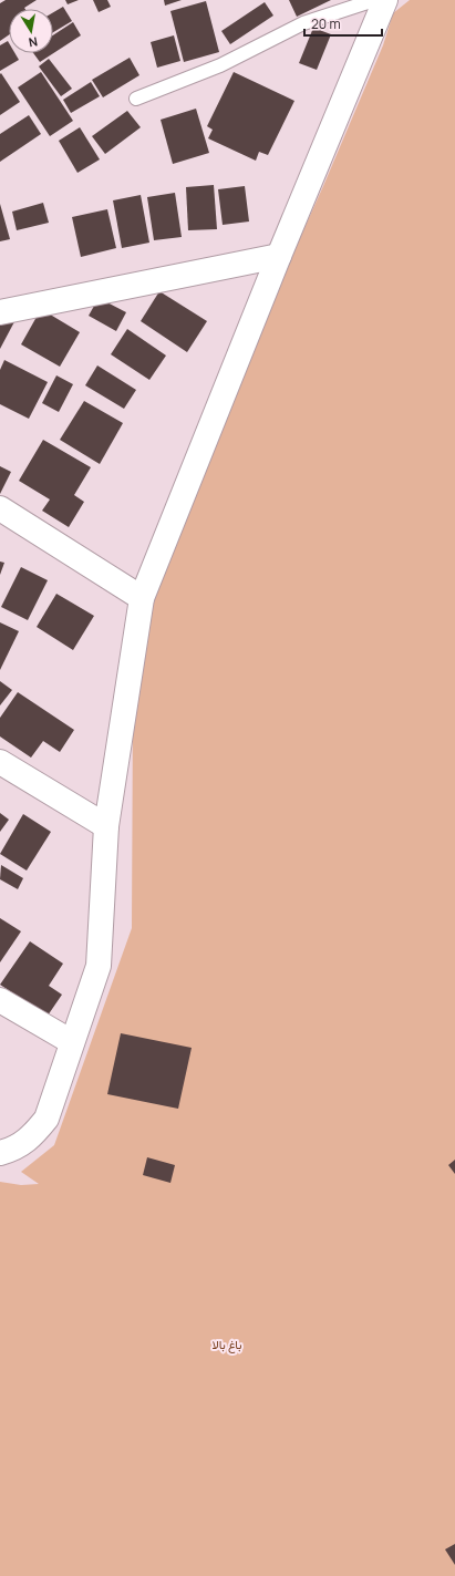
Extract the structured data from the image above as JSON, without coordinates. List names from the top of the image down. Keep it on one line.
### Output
{"parks":["باغ بالا"],"scale_bar":"20 m","north":"bottom"}
